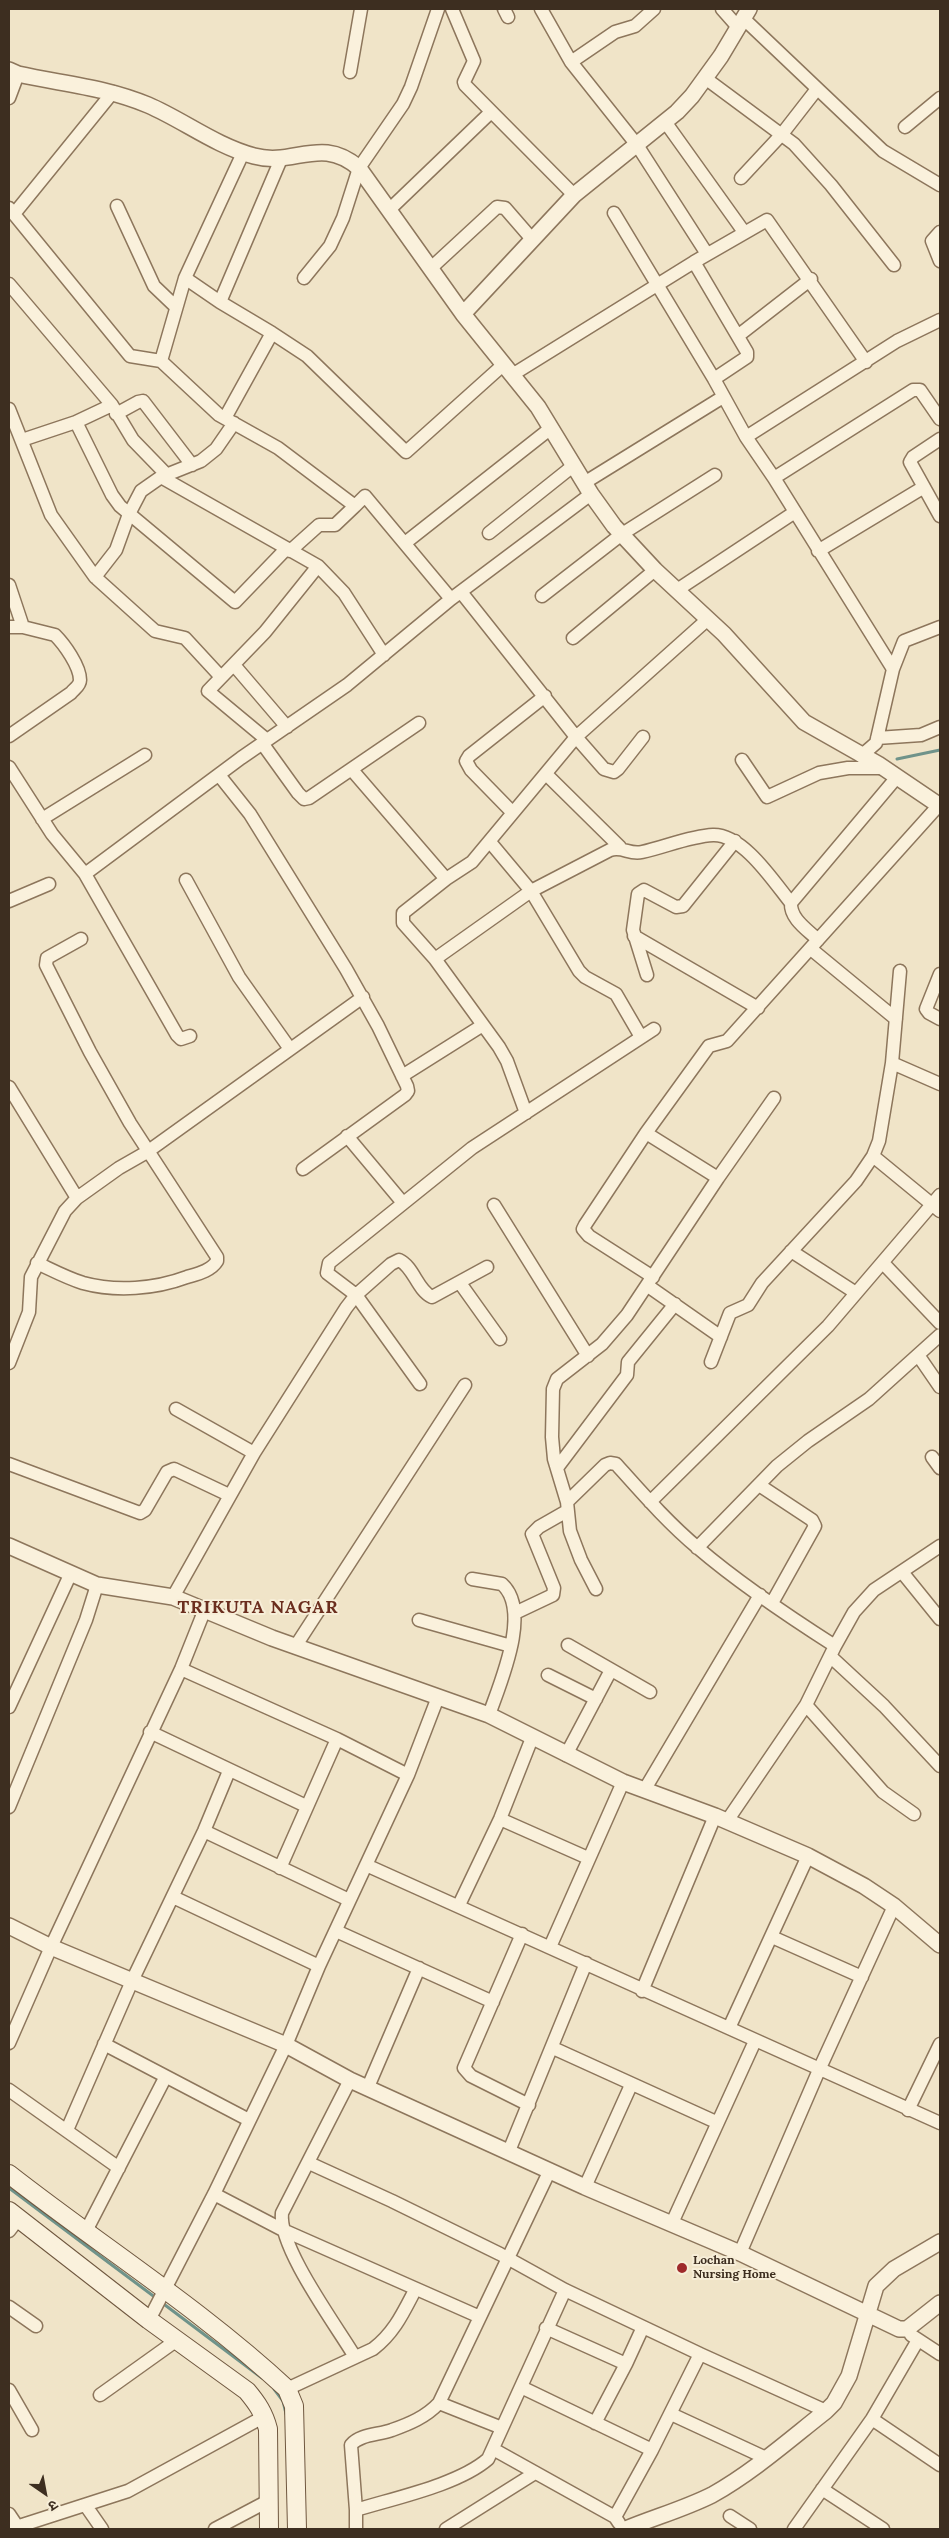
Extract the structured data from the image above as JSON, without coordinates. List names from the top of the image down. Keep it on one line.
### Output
{"districts":["TRIKUTA NAGAR"],"places":["Lochan Nursing Home"],"north":"bottom right"}
